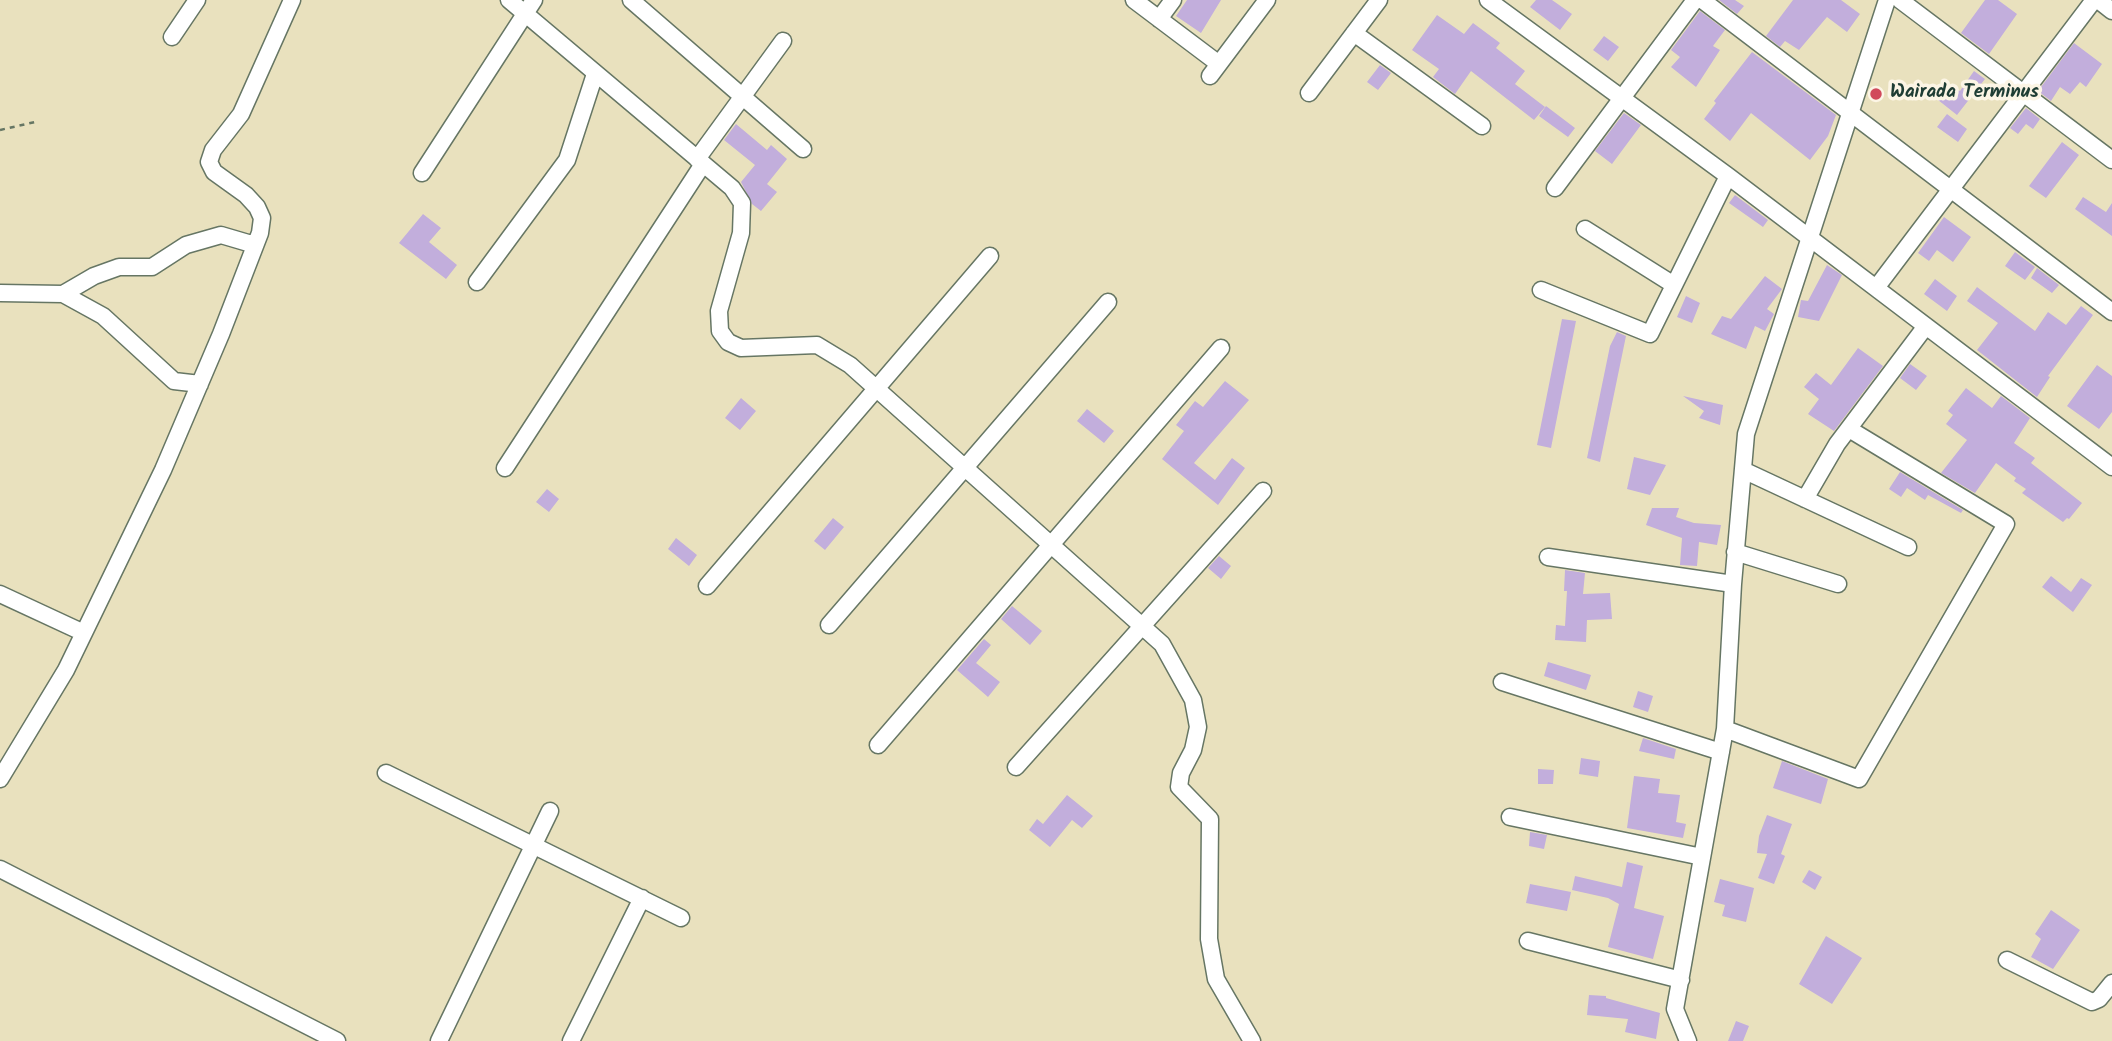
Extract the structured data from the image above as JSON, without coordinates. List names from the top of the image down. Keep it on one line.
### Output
{"places":["Wairada Terminus"]}
